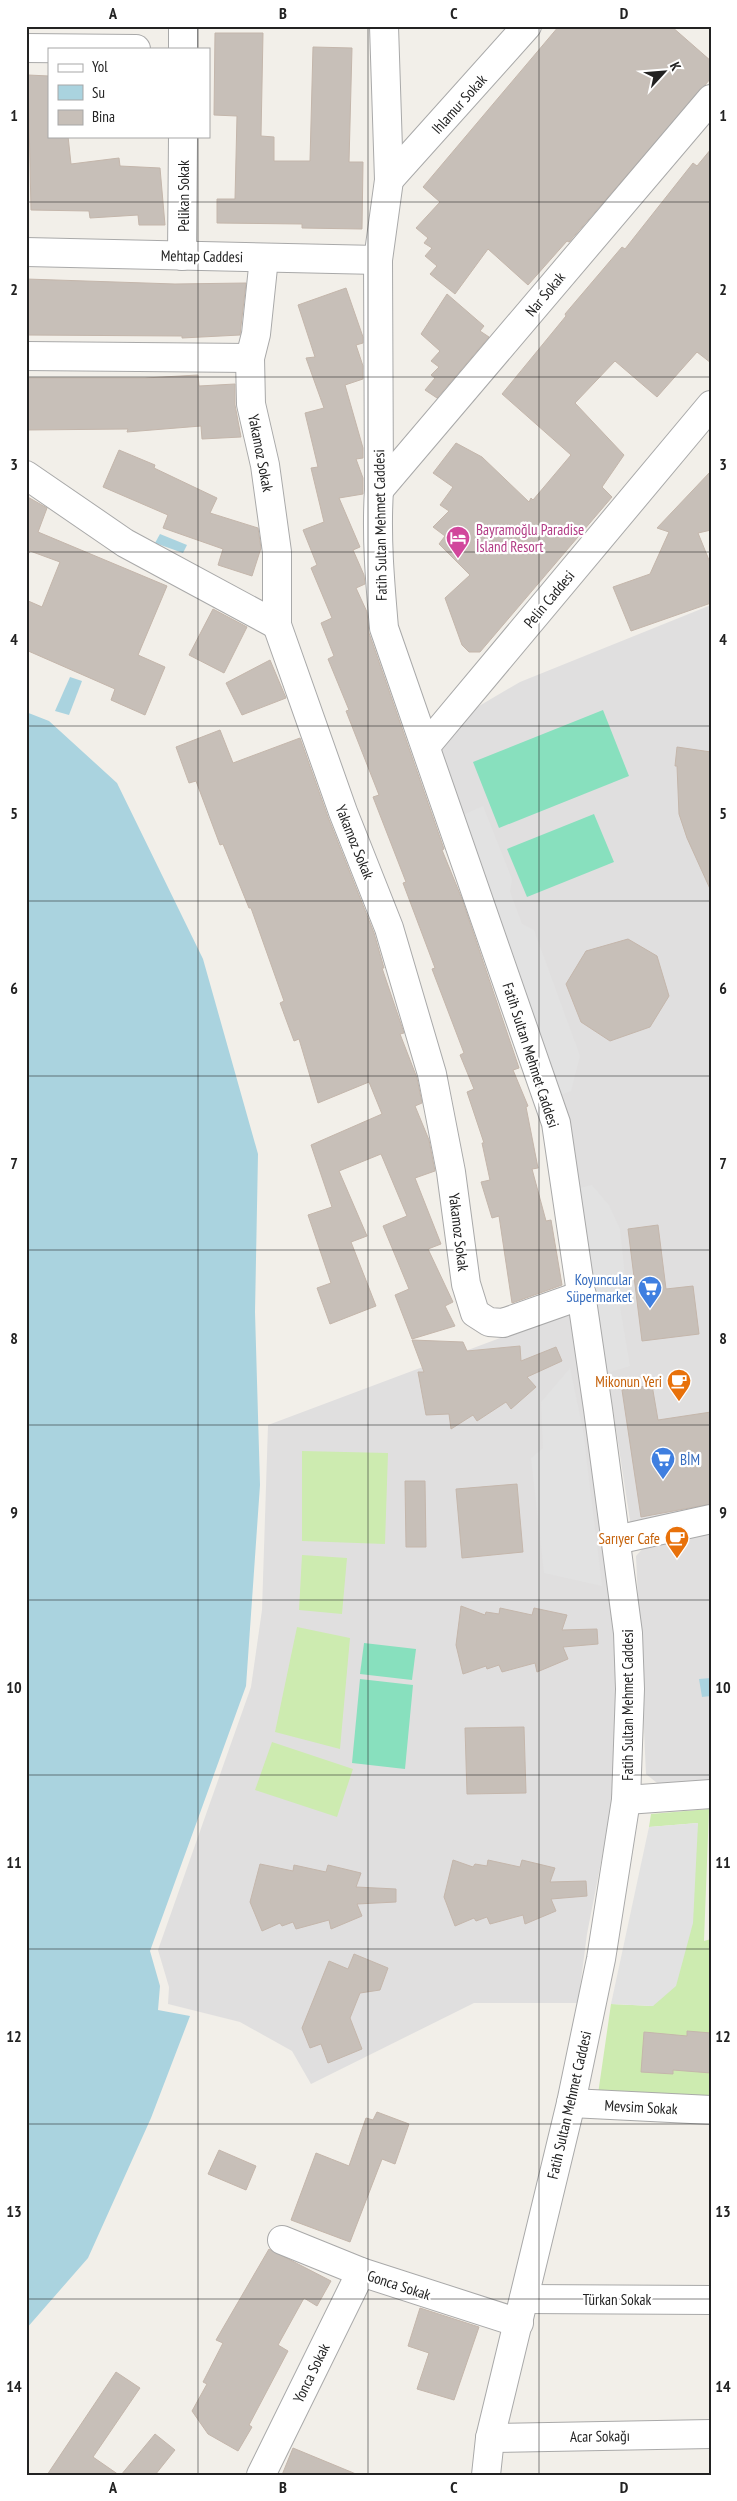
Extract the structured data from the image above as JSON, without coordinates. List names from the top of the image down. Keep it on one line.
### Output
{"streets":{"street":["Ihlamur Sokak","Pelikan Sokak","Mehtap Caddesi","Nar Sokak","Yakamoz Sokak","Fatih Sultan Mehmet Caddesi","Pelin Caddesi","Mevsim Sokak","Gonca Sokak","Türkan Sokak","Yonca Sokak","Acar Sokağı"]},"crossings":[["Ihlamur Sokak","Fatih Sultan Mehmet Caddesi"],["Pelikan Sokak","Mehtap Caddesi"],["Mehtap Caddesi","Yakamoz Sokak"],["Mehtap Caddesi","Fatih Sultan Mehmet Caddesi"],["Nar Sokak","Fatih Sultan Mehmet Caddesi"],["Yakamoz Sokak","Fatih Sultan Mehmet Caddesi"],["Fatih Sultan Mehmet Caddesi","Pelin Caddesi"],["Fatih Sultan Mehmet Caddesi","Mevsim Sokak"],["Fatih Sultan Mehmet Caddesi","Gonca Sokak"],["Fatih Sultan Mehmet Caddesi","Türkan Sokak"],["Fatih Sultan Mehmet Caddesi","Acar Sokağı"],["Gonca Sokak","Türkan Sokak"],["Gonca Sokak","Yonca Sokak"]],"places":{"hotel":["Bayramoğlu Paradise İsland Resort"],"supermarket":["Koyuncular Süpermarket","BİM"],"cafe":["Mikonun Yeri","Sarıyer Cafe"]},"legend":["Yol","Su","Bina"],"north":"top right","grid":{"columns":["A","B","C","D"],"rows":["1","2","3","4","5","6","7","8","9","10","11","12","13","14"]}}
